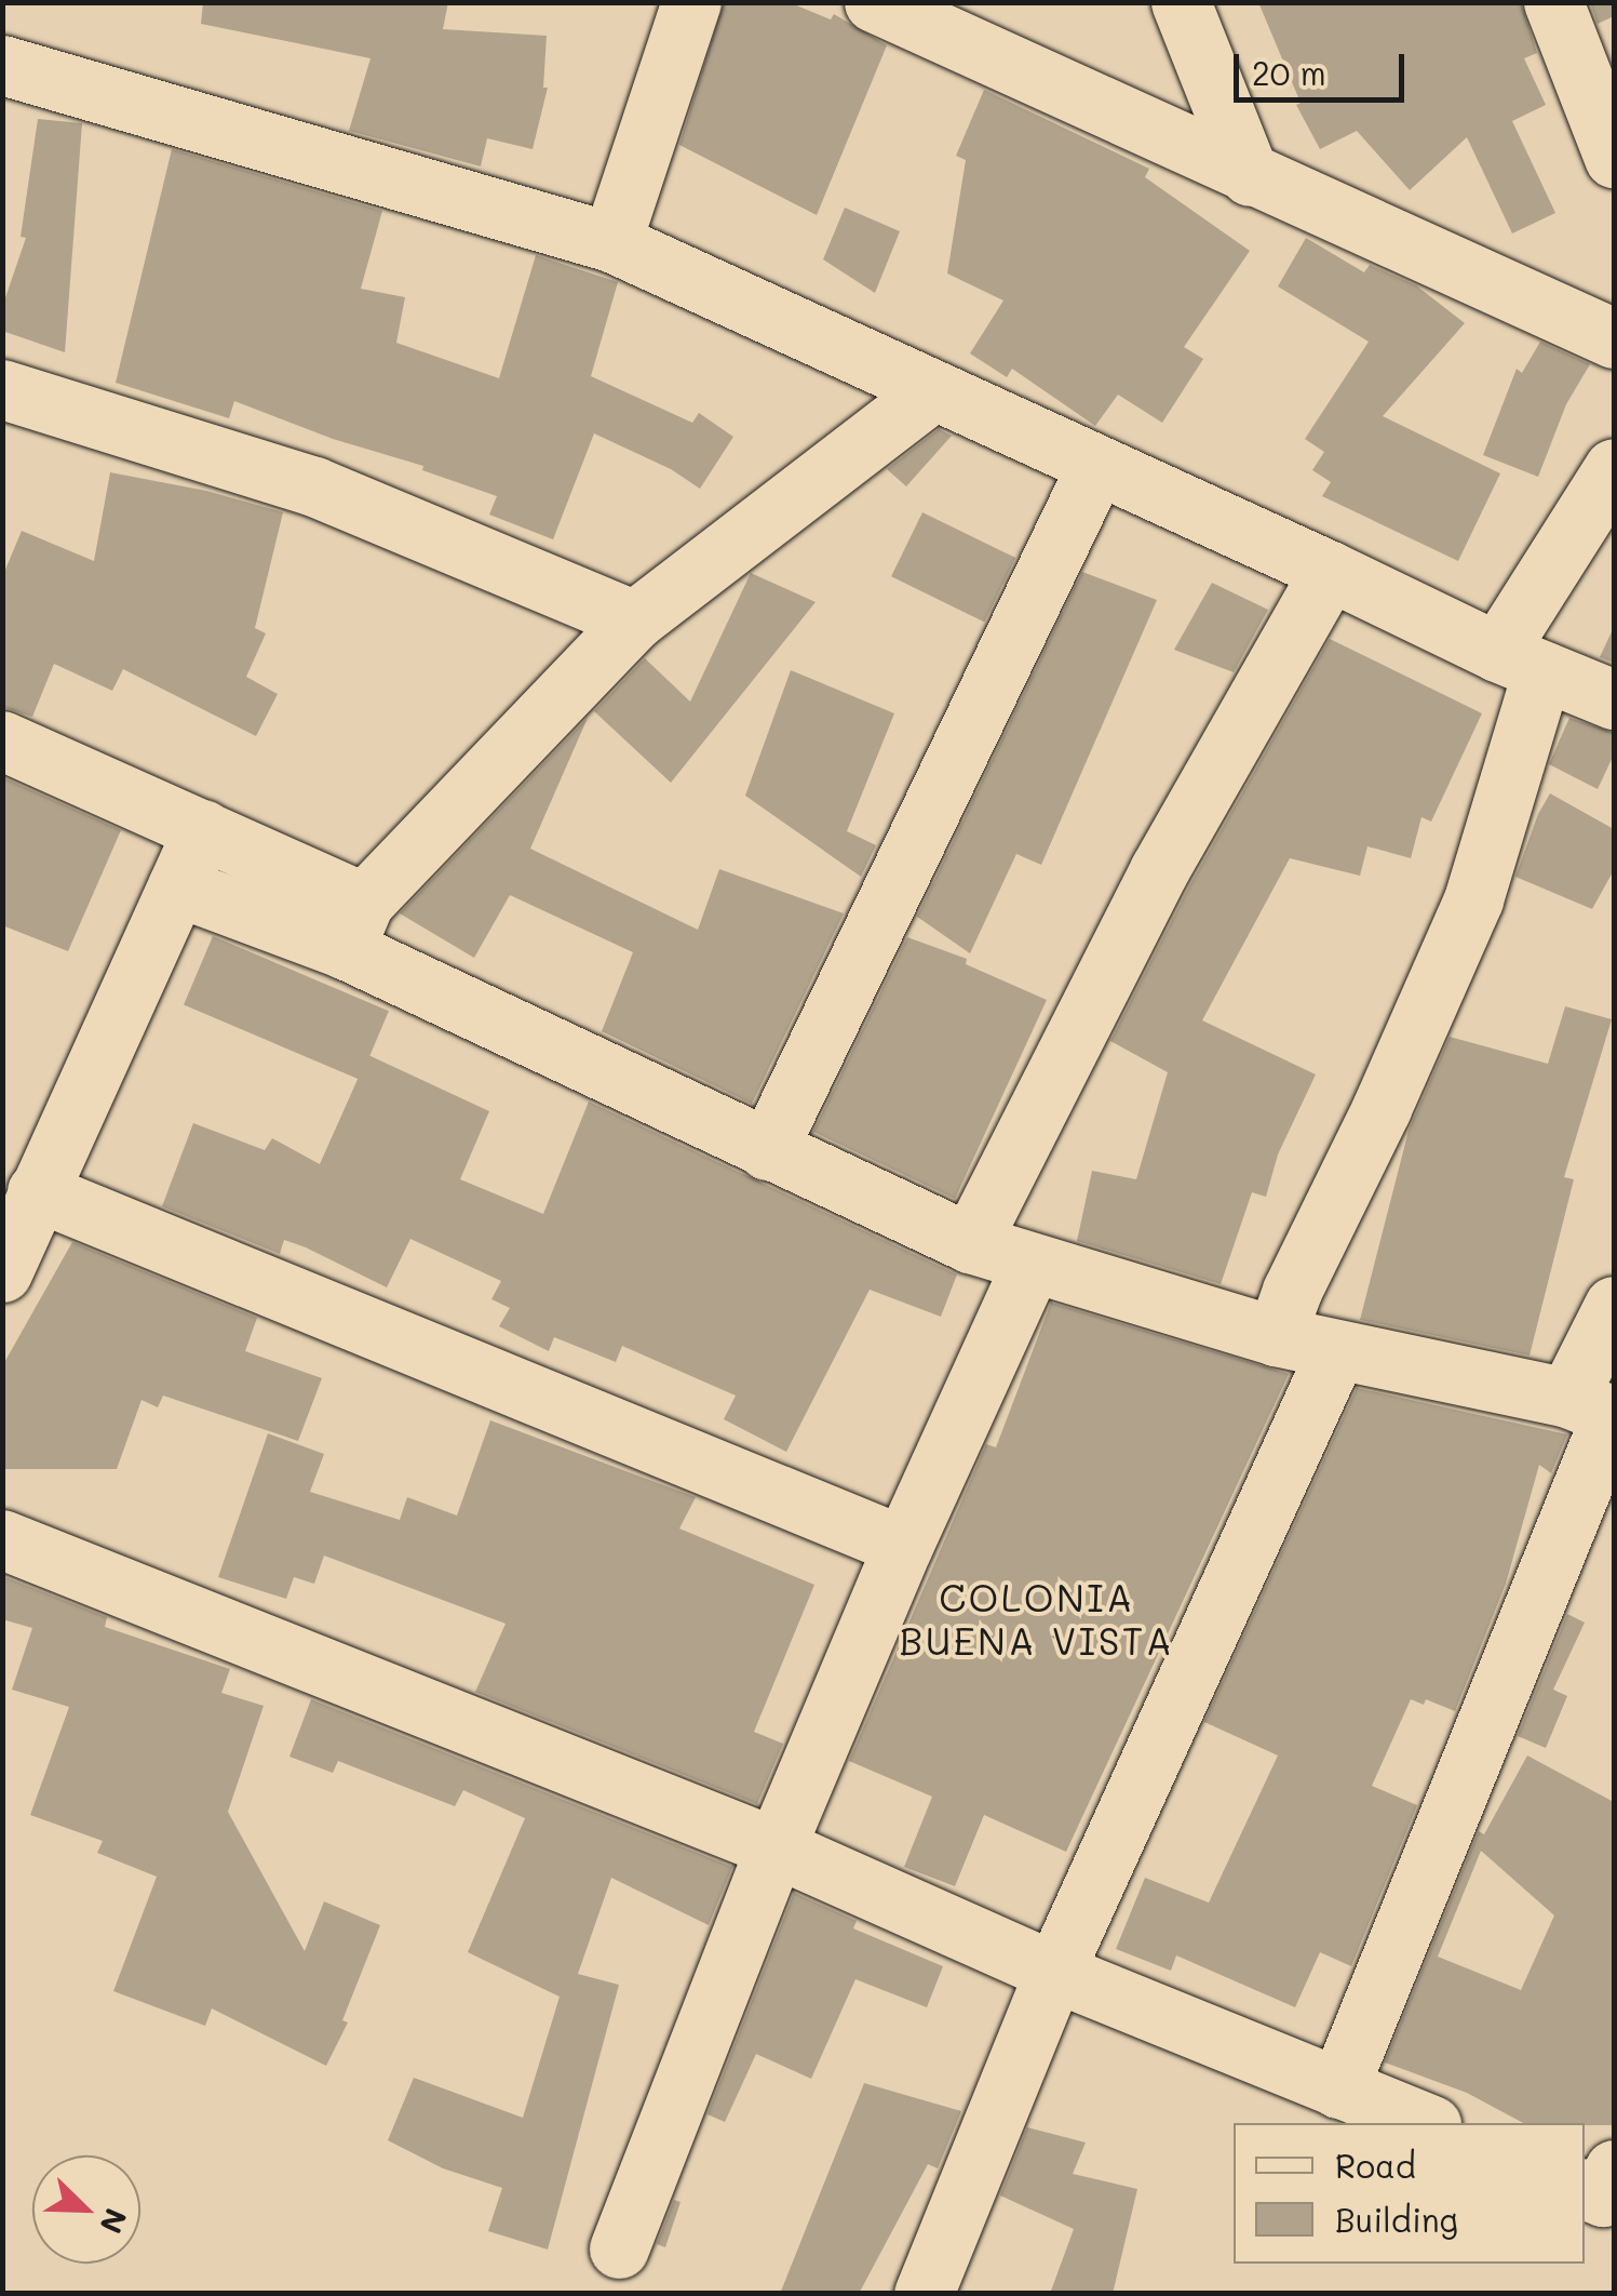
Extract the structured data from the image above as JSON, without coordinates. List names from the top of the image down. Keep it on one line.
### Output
{"districts":["COLONIA BUENA VISTA"],"legend":["Road","Building"],"scale_bar":"20 m","north":"bottom right"}
